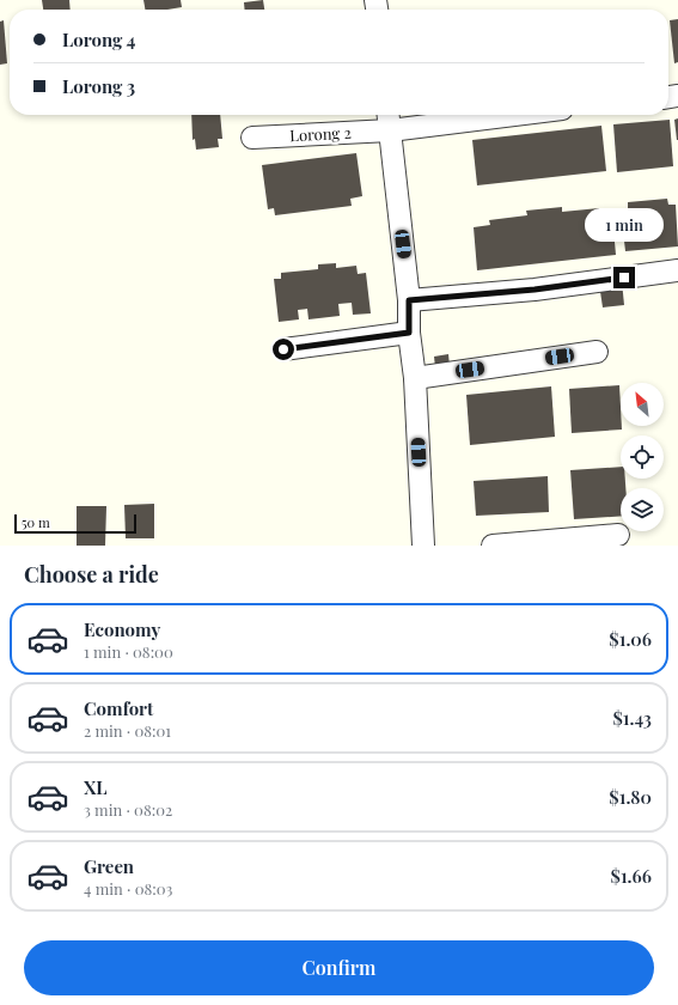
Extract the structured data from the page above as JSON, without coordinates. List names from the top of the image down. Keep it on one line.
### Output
{"streets":{"street":["Lorong 2"]},"scale_bar":"50 m","north":"top left","page":{"banner":["Lorong 4","Lorong 3"],"bubble":"1 min","scale":"50 m","heading":"Choose a ride","list":[{"name":"Economy","note":"1 min · 08:00","value":"$1.06"},{"name":"Comfort","note":"2 min · 08:01","value":"$1.43"},{"name":"XL","note":"3 min · 08:02","value":"$1.80"},{"name":"Green","note":"4 min · 08:03","value":"$1.66"}],"buttons":"Confirm"}}
